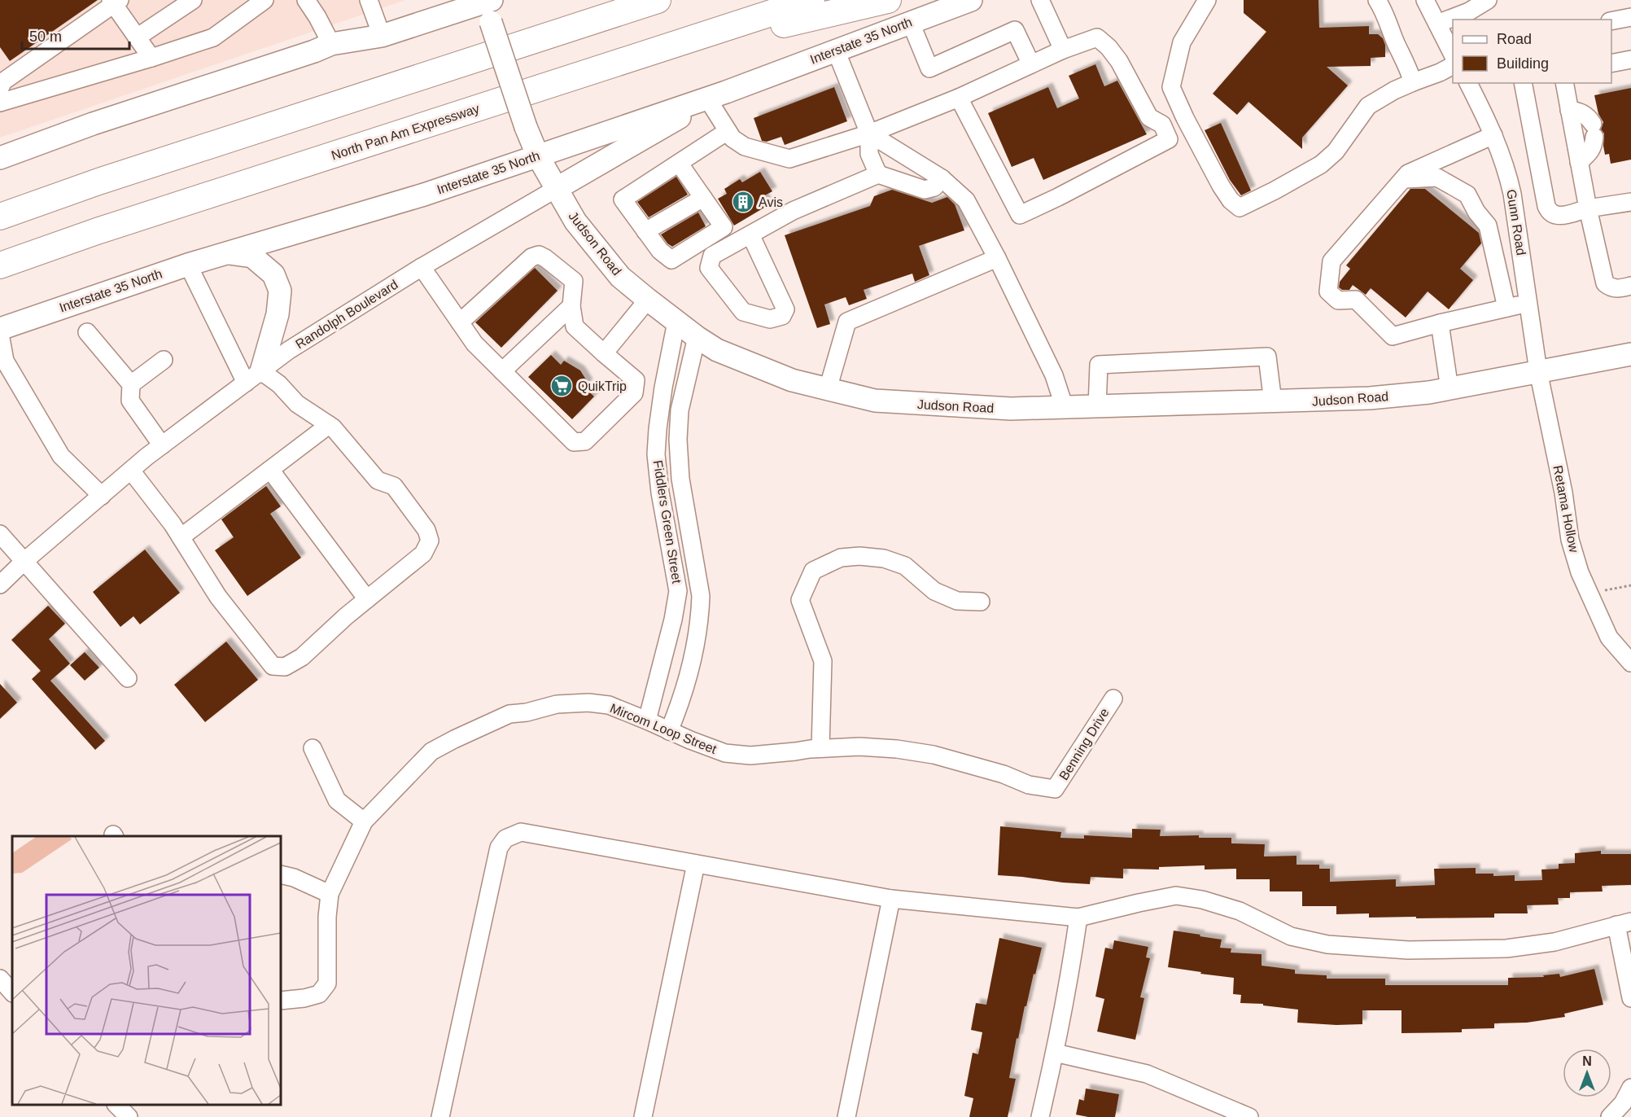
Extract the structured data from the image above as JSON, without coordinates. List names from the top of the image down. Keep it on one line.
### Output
{"streets":{"highway":["North Pan Am Expressway"],"main road":["Interstate 35 North","Judson Road","Randolph Boulevard"],"street":["Gunn Road","Retama Hollow","Fiddlers Green Street","Mircom Loop Street","Benning Drive"]},"crossings":[["Interstate 35 North","Judson Road"],["Interstate 35 North","Randolph Boulevard"],["Gunn Road","Judson Road"],["Gunn Road","Retama Hollow"],["Judson Road","Randolph Boulevard"],["Judson Road","Retama Hollow"],["Judson Road","Fiddlers Green Street"],["Fiddlers Green Street","Mircom Loop Street"],["Mircom Loop Street","Benning Drive"]],"places":{"building":["Avis"],"supermarket":["QuikTrip"]},"legend":["Road","Building"],"scale_bar":"50 m","north":"top"}
